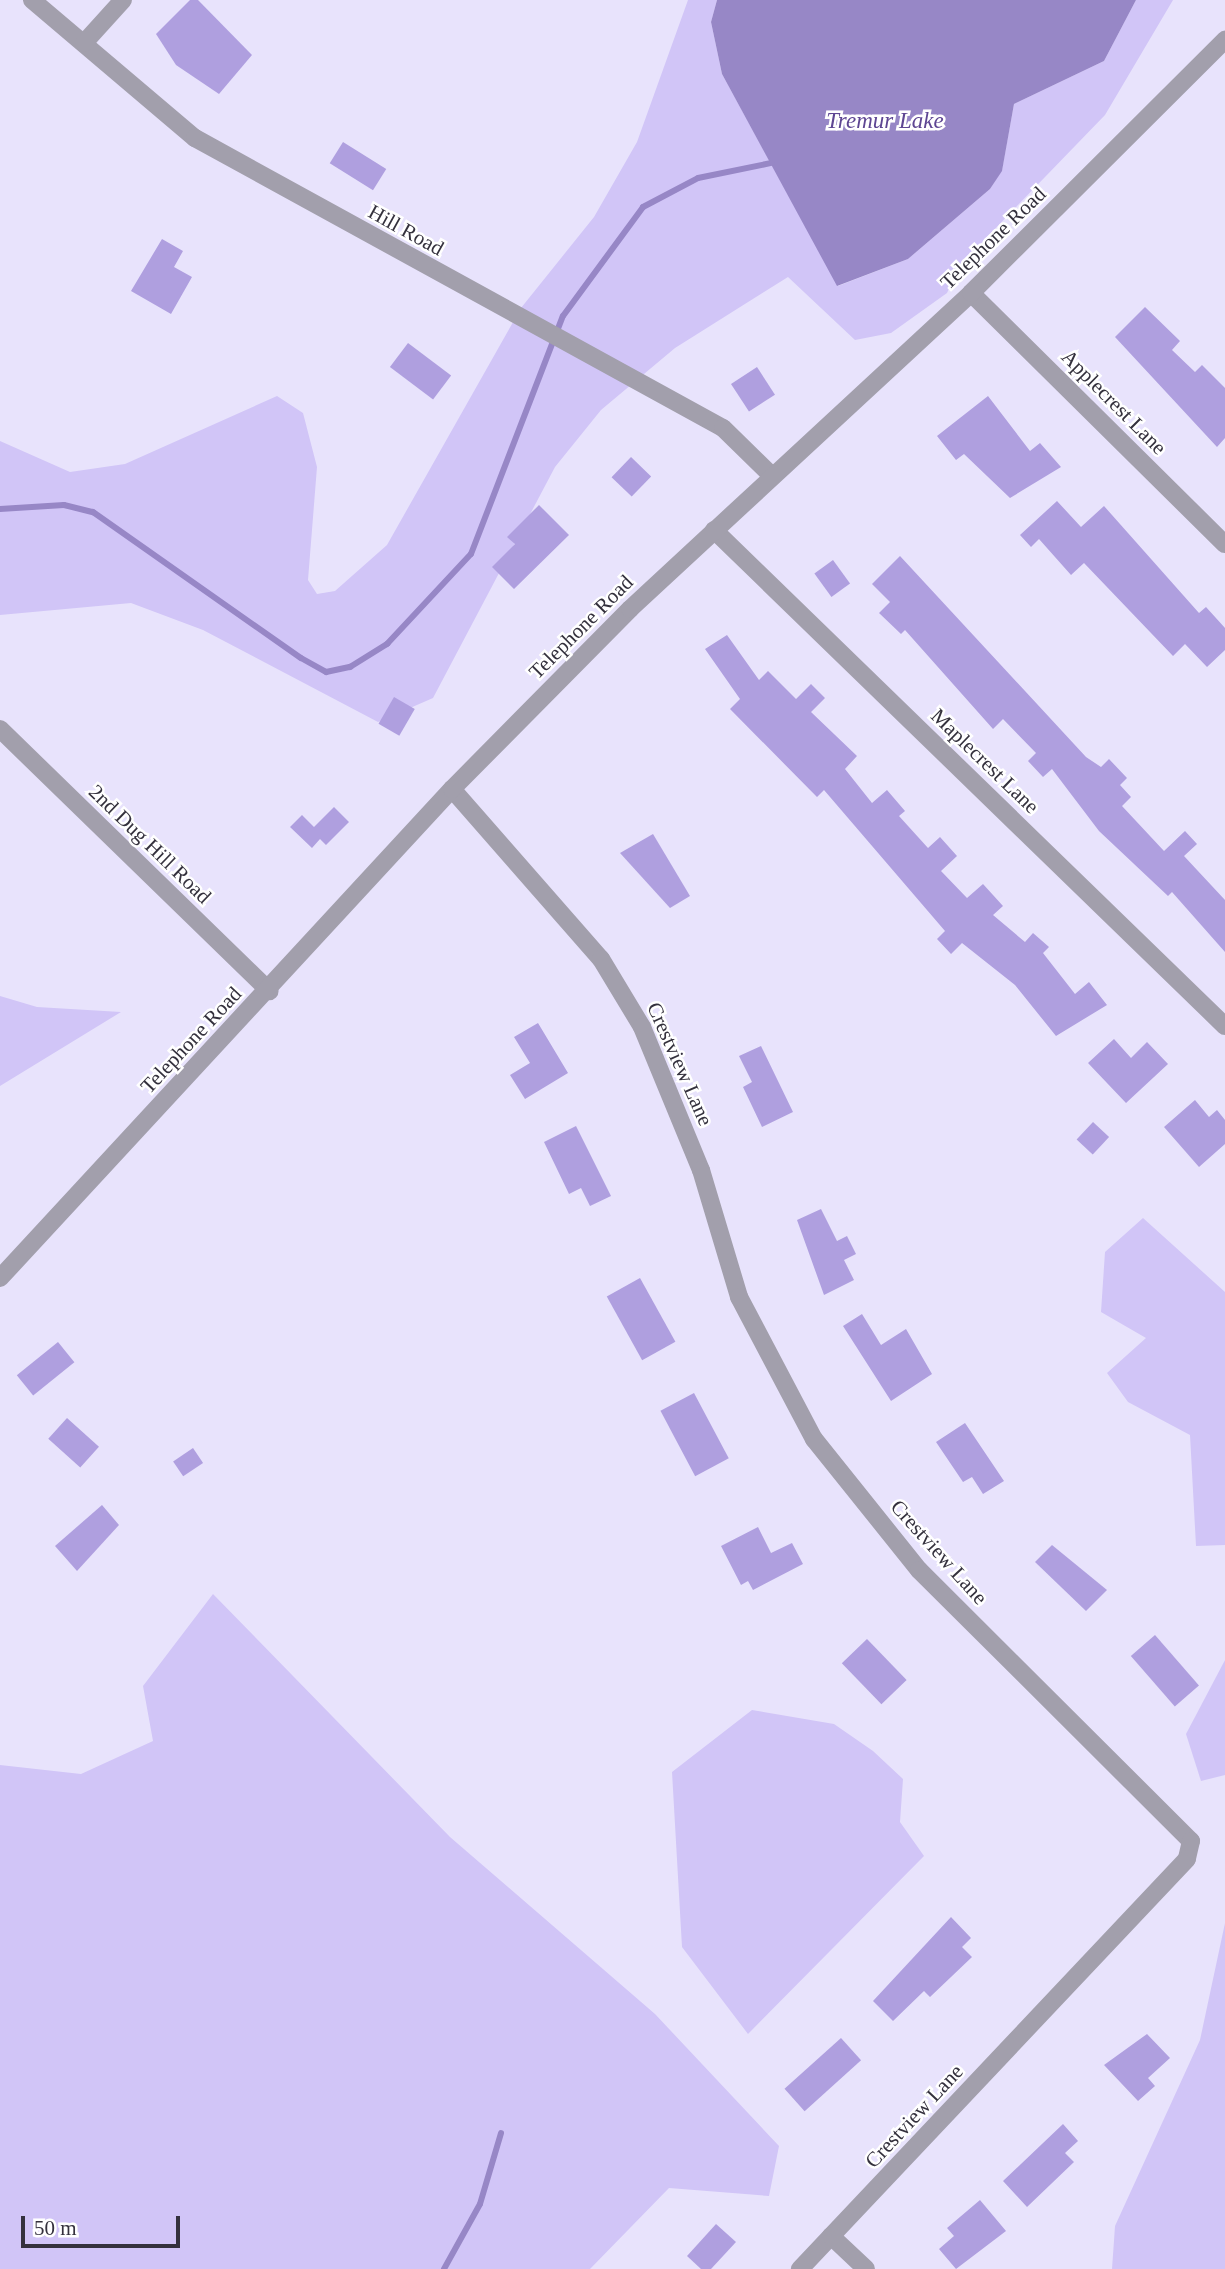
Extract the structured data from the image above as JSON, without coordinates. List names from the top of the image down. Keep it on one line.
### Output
{"streets":{"street":["Hill Road","Telephone Road","Applecrest Lane","Maplecrest Lane","2nd Dug Hill Road","Crestview Lane"]},"crossings":[["Hill Road","Telephone Road"],["Telephone Road","Applecrest Lane"],["Telephone Road","Maplecrest Lane"],["Telephone Road","2nd Dug Hill Road"],["Telephone Road","Crestview Lane"]],"water":["Tremur Lake"],"scale_bar":"50 m"}
